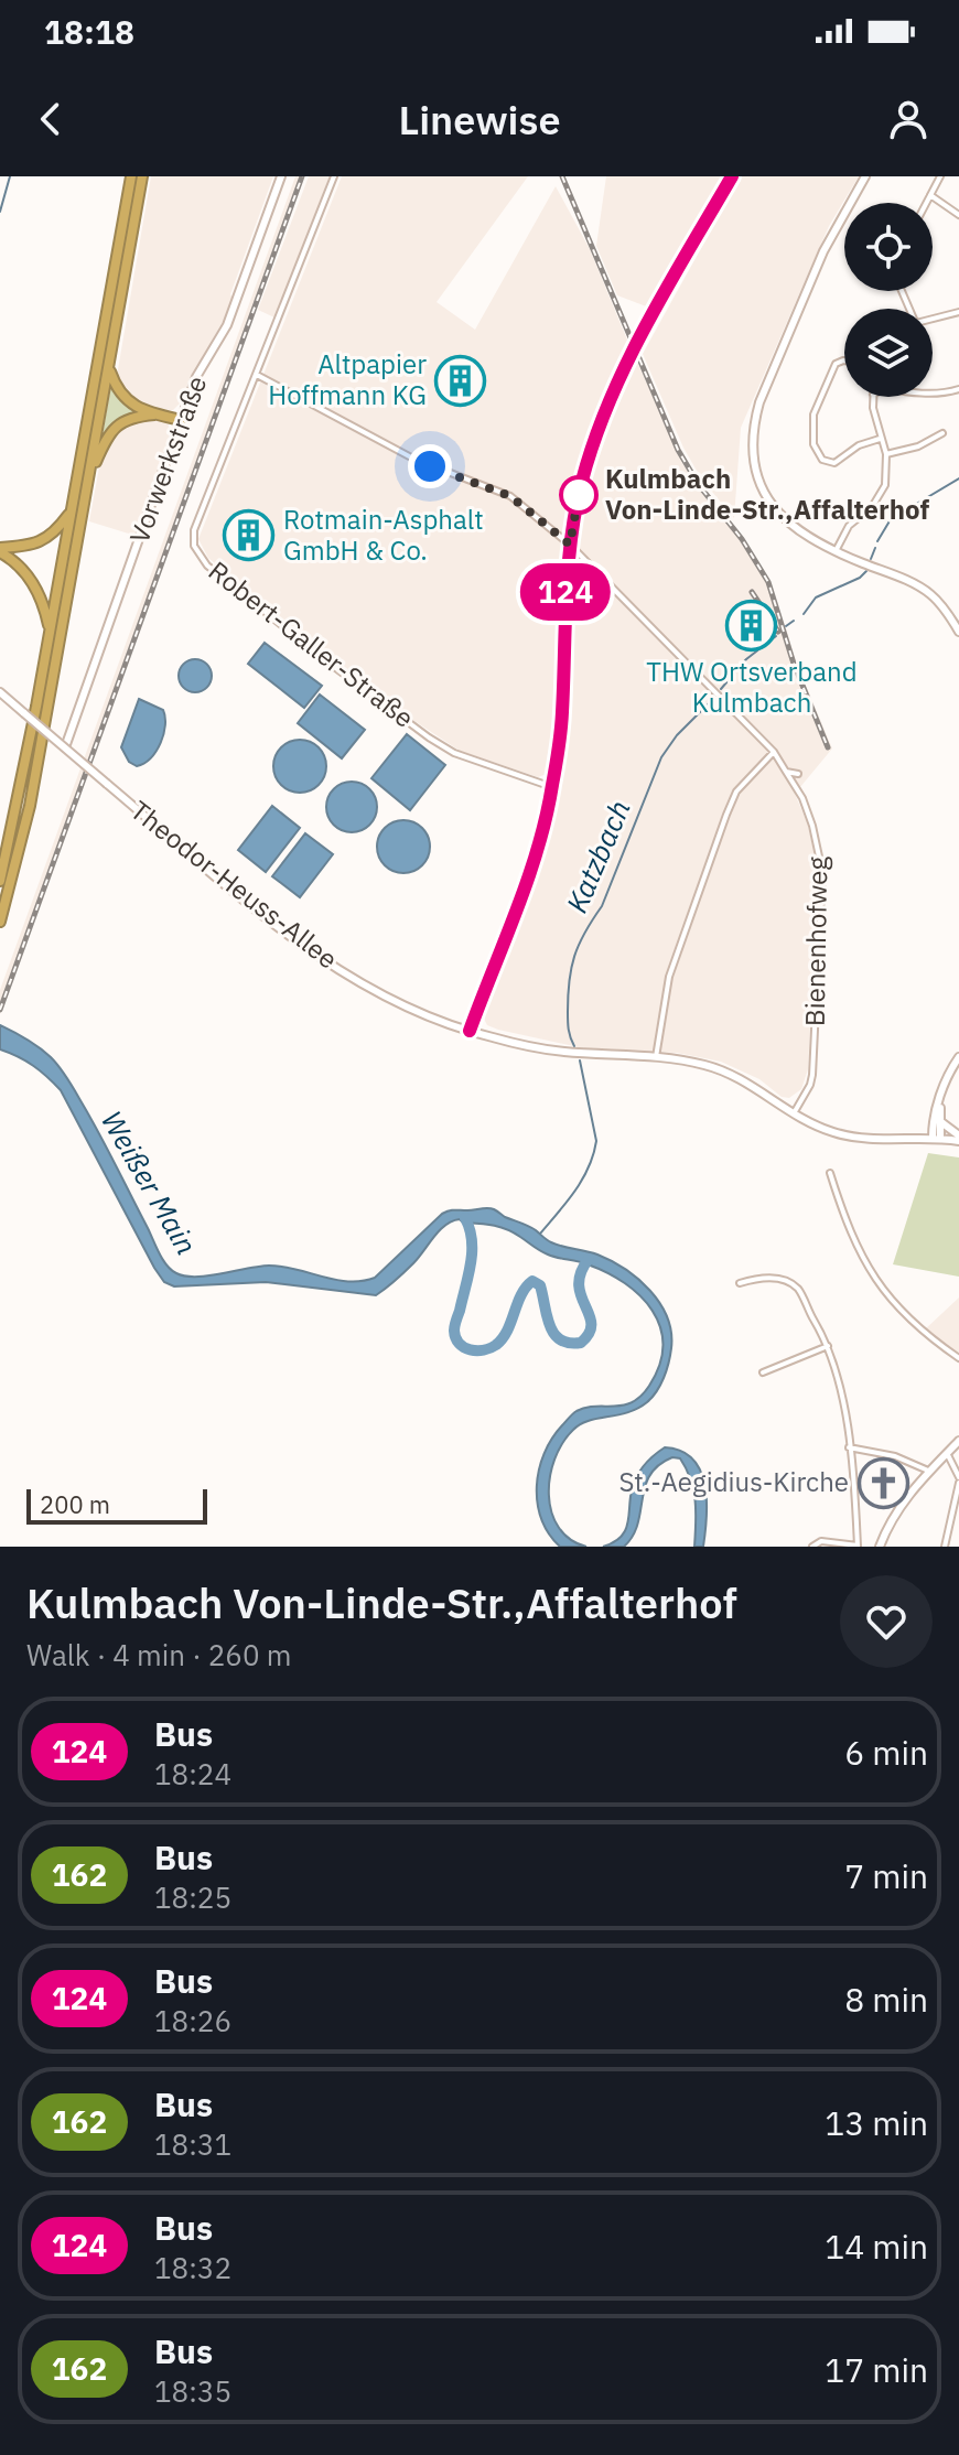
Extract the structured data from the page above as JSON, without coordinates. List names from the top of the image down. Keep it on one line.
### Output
{"streets":{"main road":["Vorwerkstraße","Theodor-Heuss-Allee"],"street":["Robert-Galler-Straße","Bienenhofweg"]},"crossings":[["Vorwerkstraße","Theodor-Heuss-Allee"],["Robert-Galler-Straße","Bienenhofweg"],["Theodor-Heuss-Allee","Bienenhofweg"]],"water":["Katzbach","Weißer Main"],"places":{"building":["Altpapier Hoffmann KG","Rotmain-Asphalt GmbH & Co.","THW Ortsverband Kulmbach"],"other":["Kulmbach Von-Linde-Str.,Affalterhof"],"church":["St.-Aegidius-Kirche"]},"lines":["bus line 124"],"scale_bar":"200 m","page":{"status":"18:18","header":"Linewise","on_map":"124","scale":"200 m","heading":["Kulmbach Von-Linde-Str.,Affalterhof","Walk · 4 min · 260 m"],"list":[{"mark":"124","name":"Bus","note":"18:24","value":"6 min"},{"mark":"162","name":"Bus","note":"18:25","value":"7 min"},{"mark":"124","name":"Bus","note":"18:26","value":"8 min"},{"mark":"162","name":"Bus","note":"18:31","value":"13 min"},{"mark":"124","name":"Bus","note":"18:32","value":"14 min"},{"mark":"162","name":"Bus","note":"18:35","value":"17 min"}]}}
